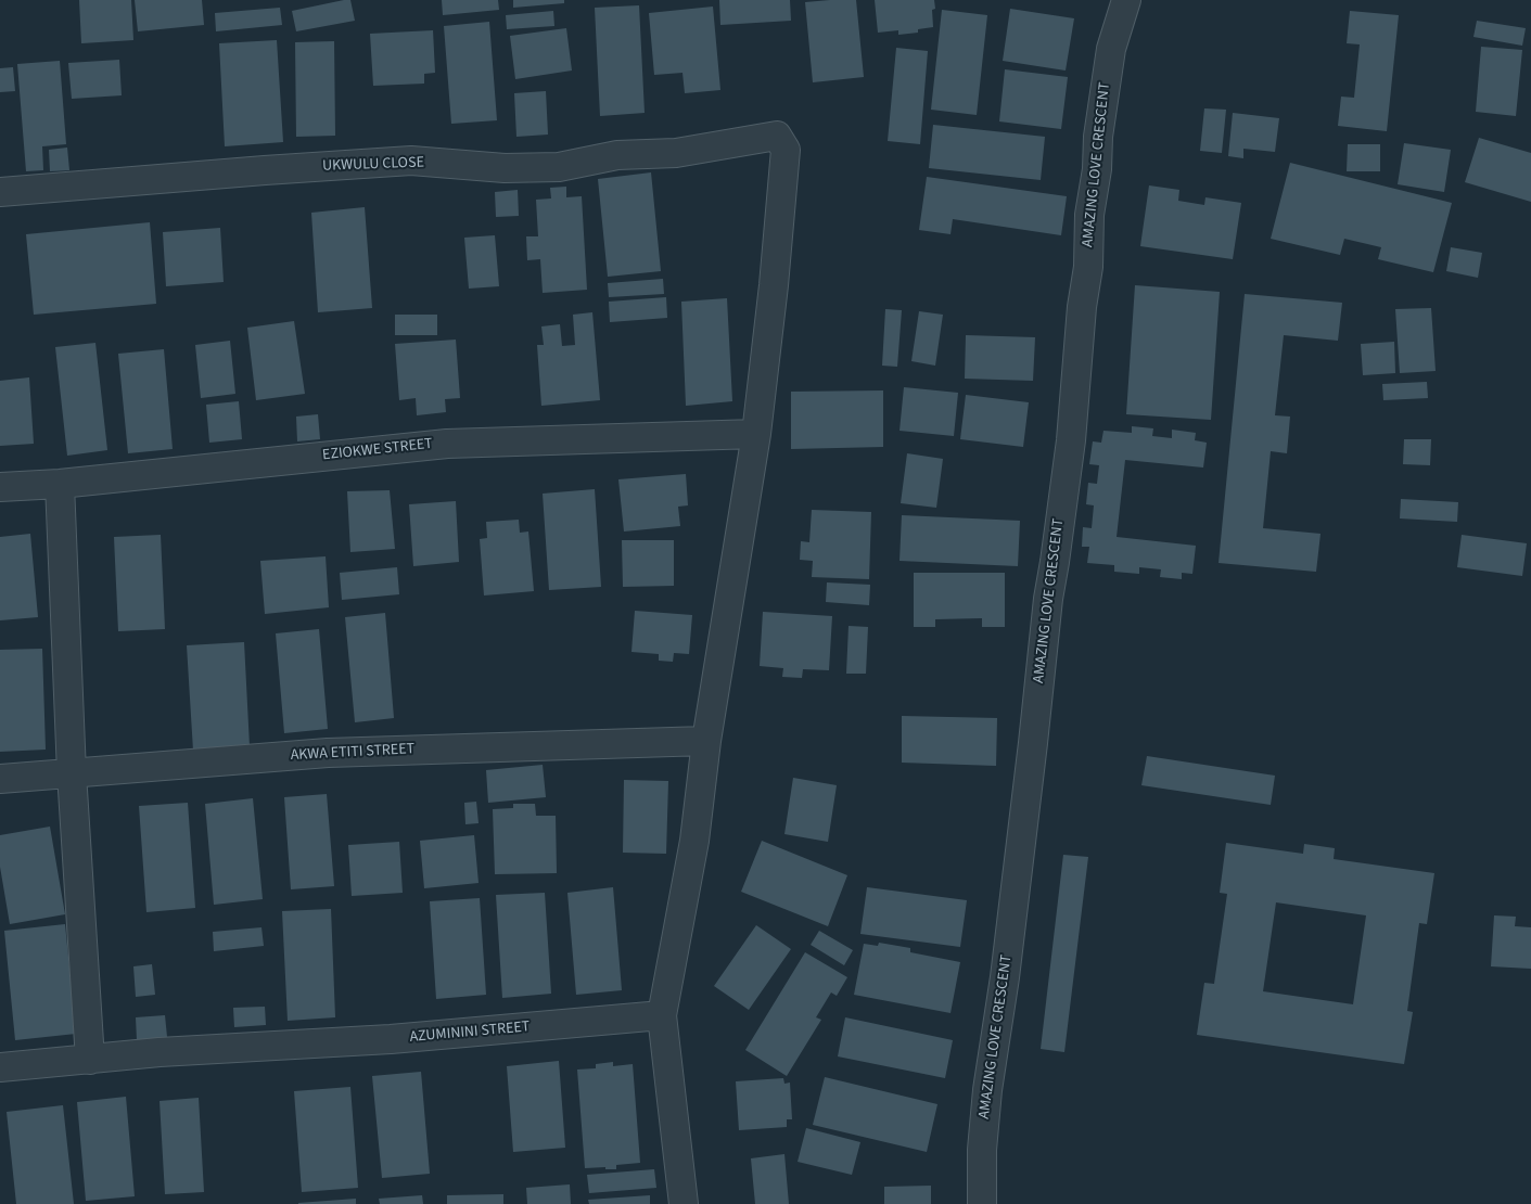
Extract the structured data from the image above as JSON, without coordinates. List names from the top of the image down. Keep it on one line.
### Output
{"streets":{"street":["UKWULU CLOSE","AMAZING LOVE CRESCENT","EZIOKWE STREET","AKWA ETITI STREET","AZUMININI STREET"]},"crossings":[["UKWULU CLOSE","EZIOKWE STREET"]]}
